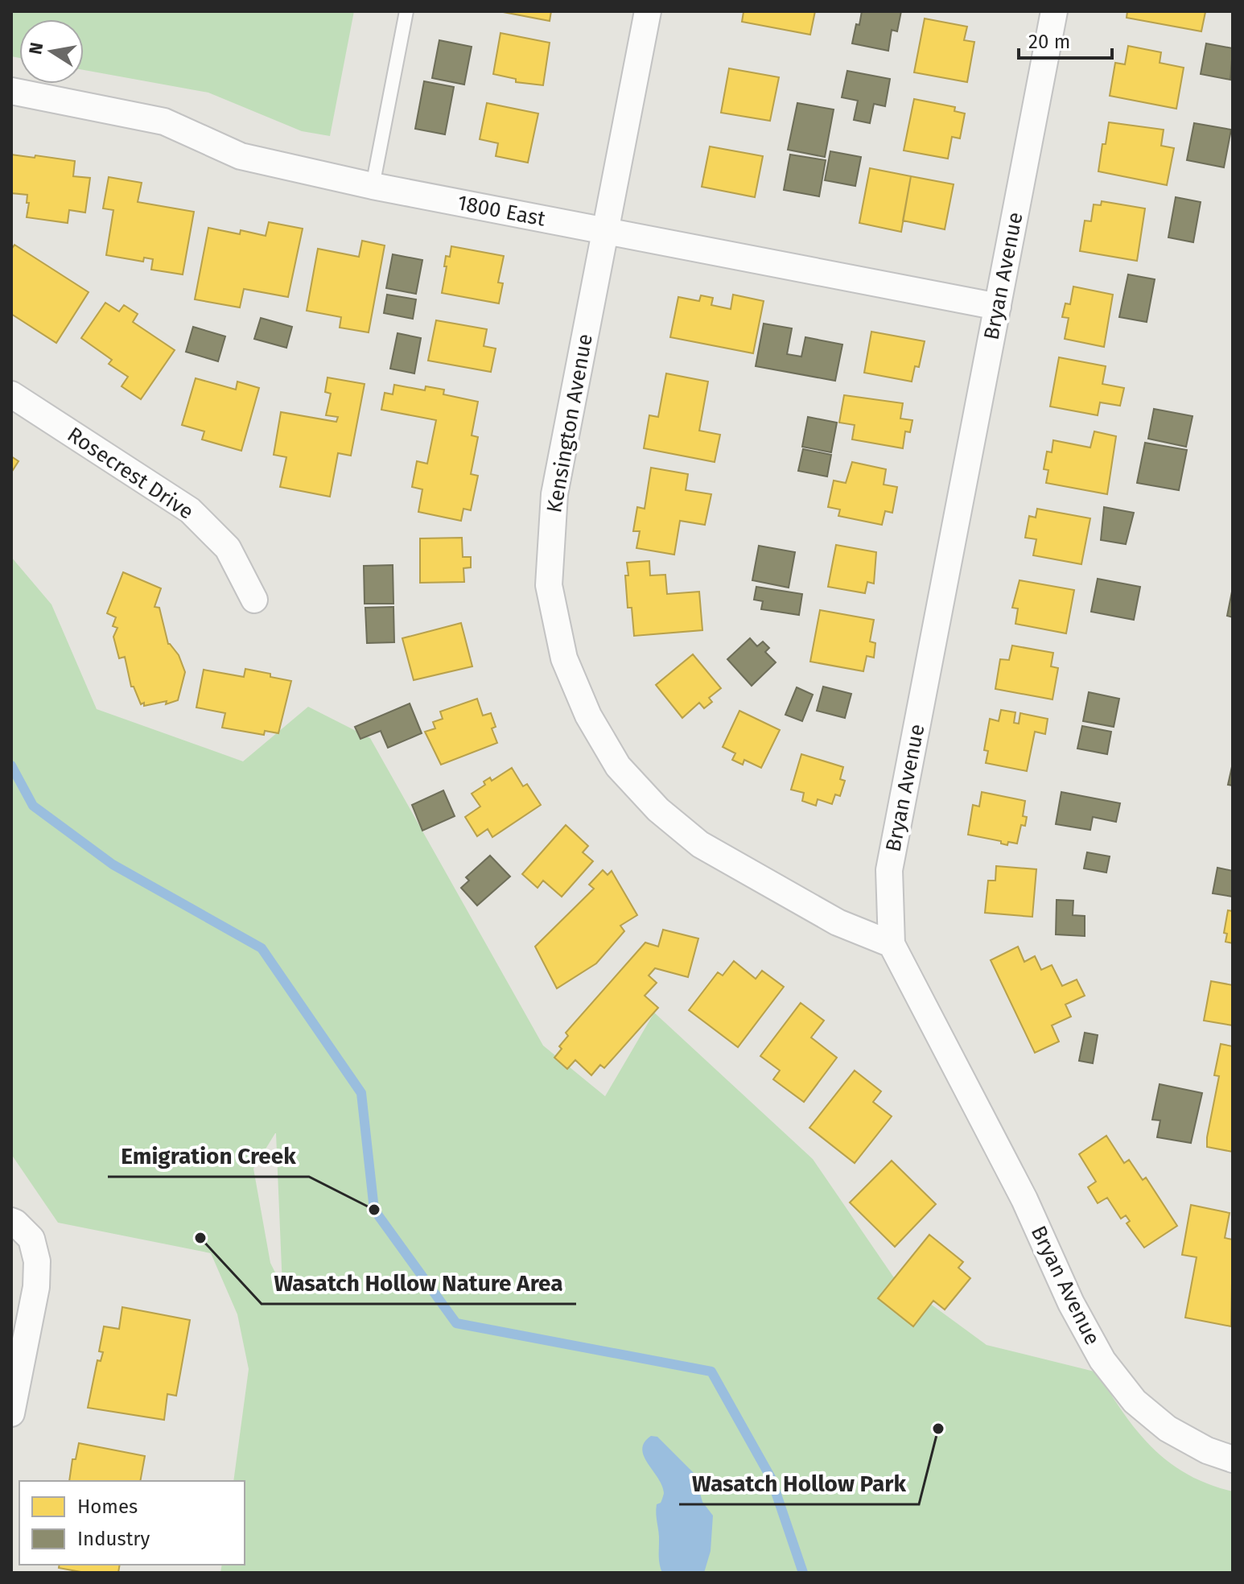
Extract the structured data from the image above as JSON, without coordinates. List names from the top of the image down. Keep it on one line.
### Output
{"streets":{"street":["1800 East","Bryan Avenue","Kensington Avenue","Rosecrest Drive"]},"crossings":[["1800 East","Bryan Avenue"],["1800 East","Kensington Avenue"],["Bryan Avenue","Kensington Avenue"]],"places":["Emigration Creek","Wasatch Hollow Nature Area","Wasatch Hollow Park"],"legend":["Homes","Industry"],"scale_bar":"20 m","north":"left"}
